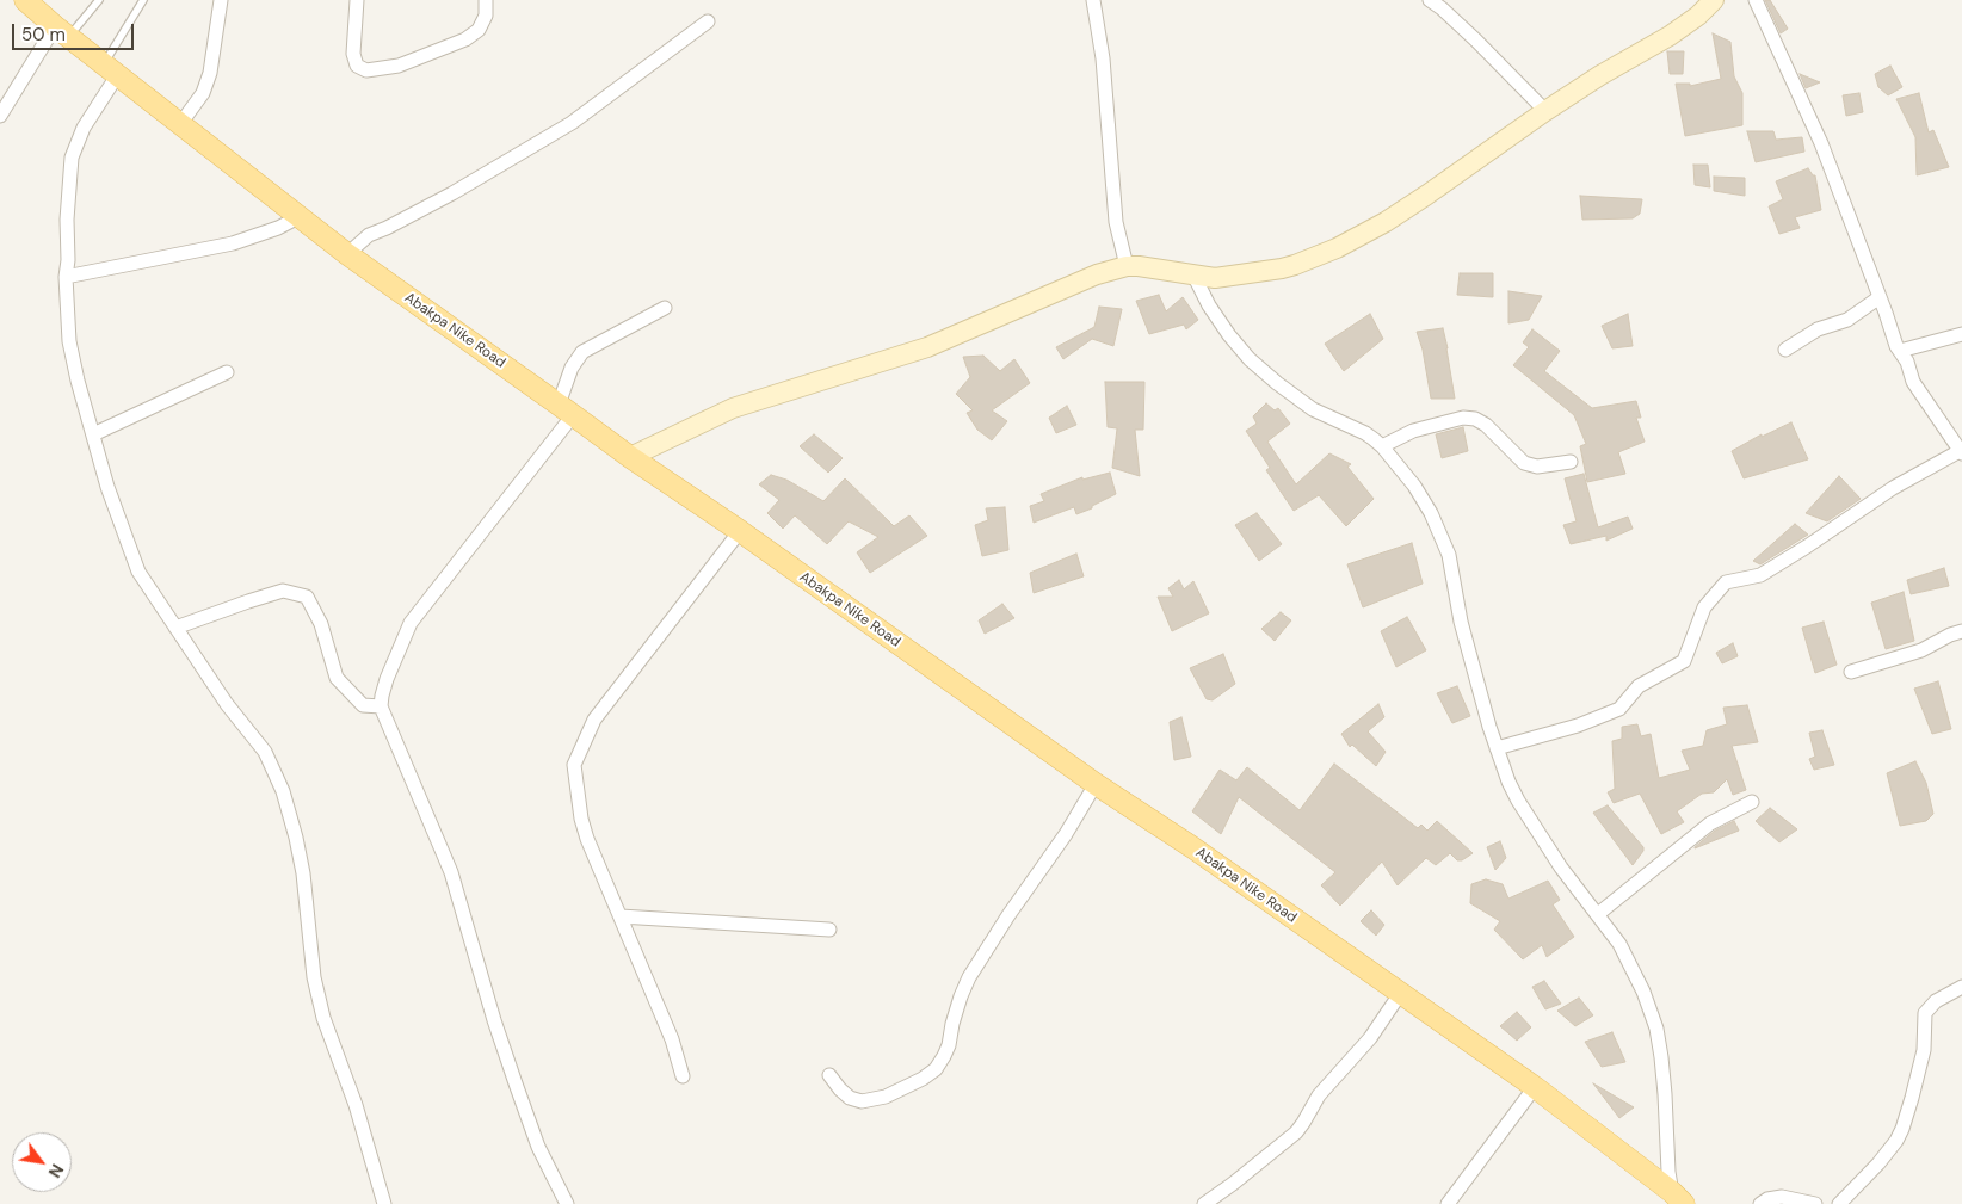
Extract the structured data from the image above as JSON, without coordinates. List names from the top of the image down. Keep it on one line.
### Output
{"streets":{"main road":["Abakpa Nike Road"]},"scale_bar":"50 m","north":"bottom right"}
